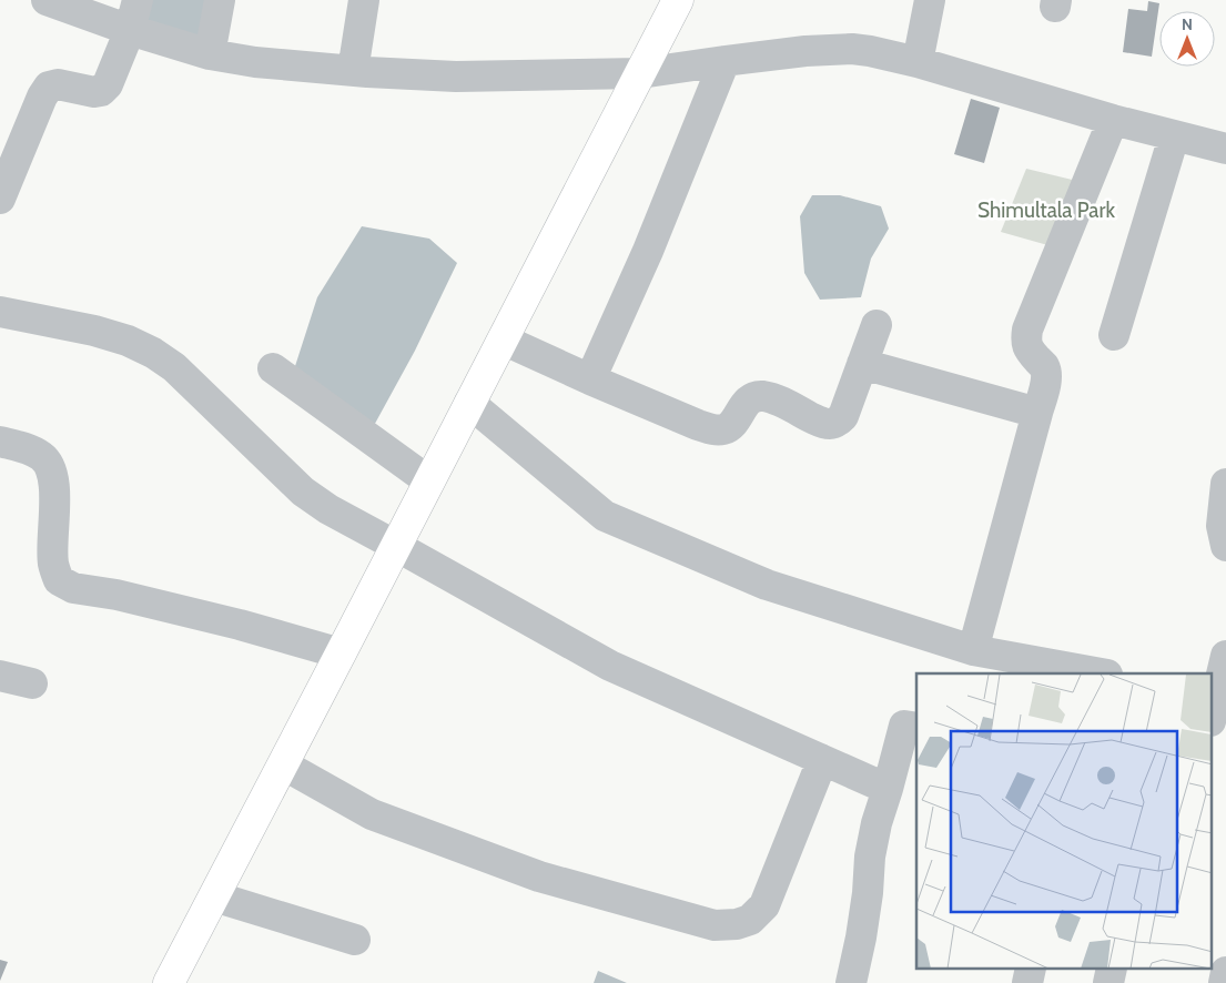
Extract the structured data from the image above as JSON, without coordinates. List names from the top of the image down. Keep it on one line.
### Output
{"parks":["Shimultala Park"],"north":"top"}
